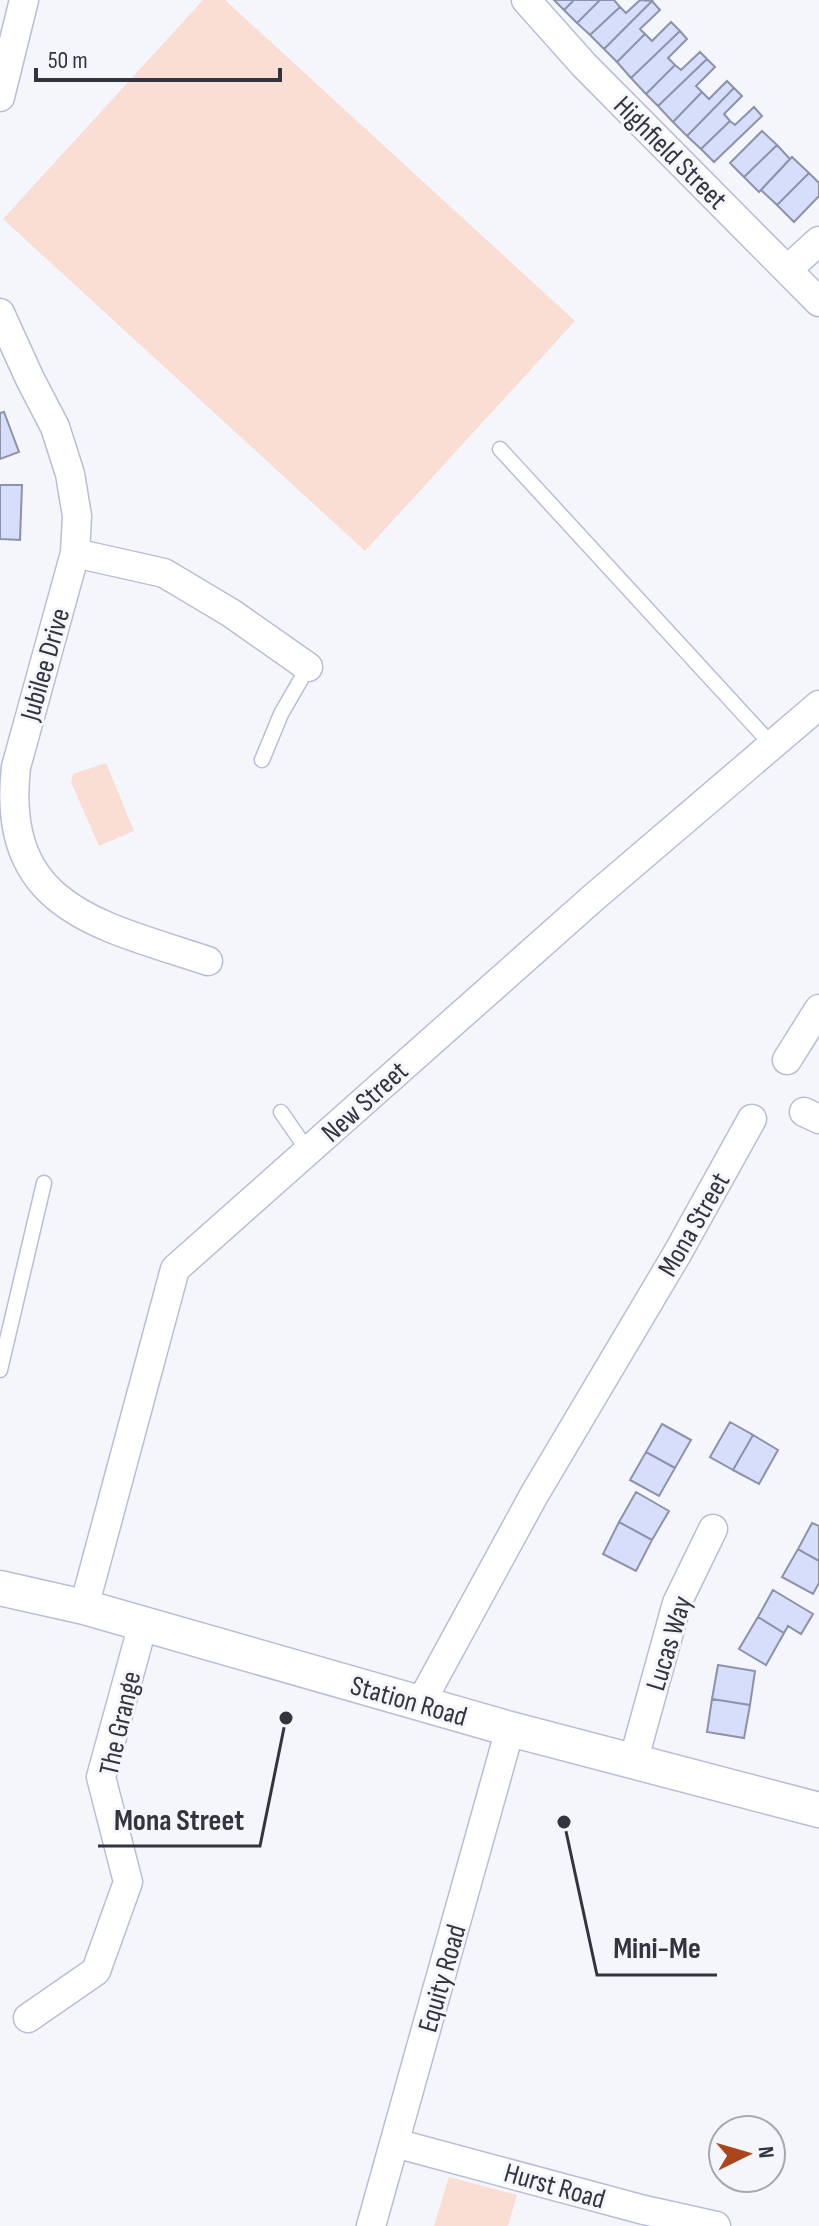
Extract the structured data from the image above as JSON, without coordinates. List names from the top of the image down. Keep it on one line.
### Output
{"streets":{"street":["Highfield Street","Jubilee Drive","New Street","Mona Street","Lucas Way","Station Road","The Grange","Equity Road","Hurst Road"]},"crossings":[["New Street","Station Road"],["Mona Street","Station Road"],["Lucas Way","Station Road"],["Station Road","The Grange"],["Station Road","Equity Road"],["Equity Road","Hurst Road"]],"places":["Mona Street","Mini-Me"],"scale_bar":"50 m","north":"right"}
